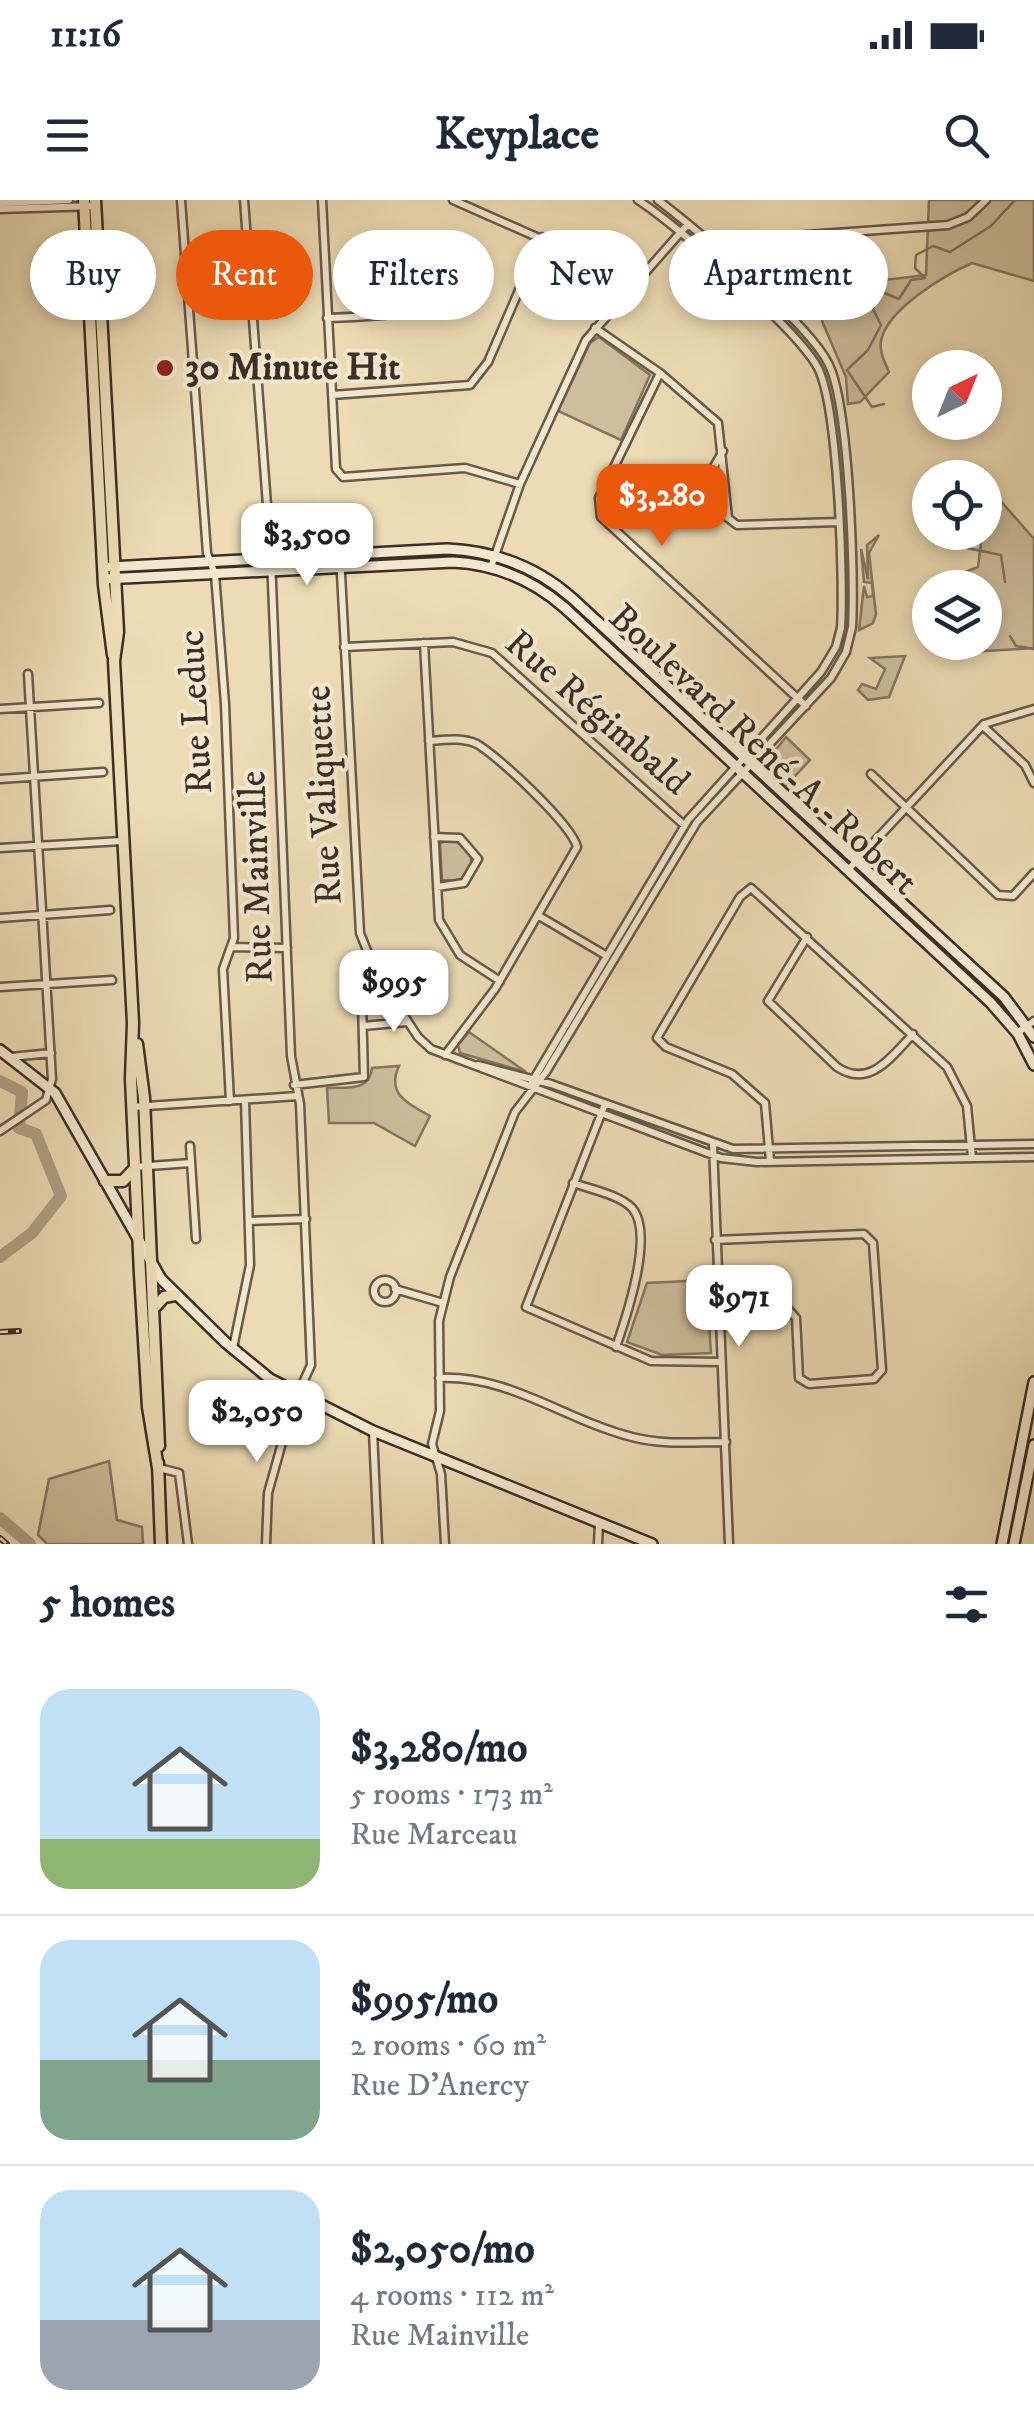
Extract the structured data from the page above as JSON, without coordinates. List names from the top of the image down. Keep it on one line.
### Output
{"streets":{"street":["Rue Leduc","Rue Régimbald","Boulevard René-A.-Robert","Rue Valiquette","Rue Mainville"]},"crossings":[["Rue Leduc","Boulevard René-A.-Robert"],["Rue Régimbald","Rue Valiquette"],["Boulevard René-A.-Robert","Rue Valiquette"],["Boulevard René-A.-Robert","Rue Mainville"],["Rue Valiquette","Rue Mainville"]],"places":["30 Minute Hit"],"north":"top right","page":{"status":"11:16","header":"Keyplace","chip":["Buy","Rent","Filters","New","Apartment"],"price":["$3,280","$3,500","$995","$971","$2,050"],"heading":"5 homes","list":[{"name":"$3,280/mo","note":"5 rooms · 173 m² · Rue Marceau"},{"name":"$995/mo","note":"2 rooms · 60 m² · Rue D'Anercy"},{"name":"$2,050/mo","note":"4 rooms · 112 m² · Rue Mainville"}]}}
